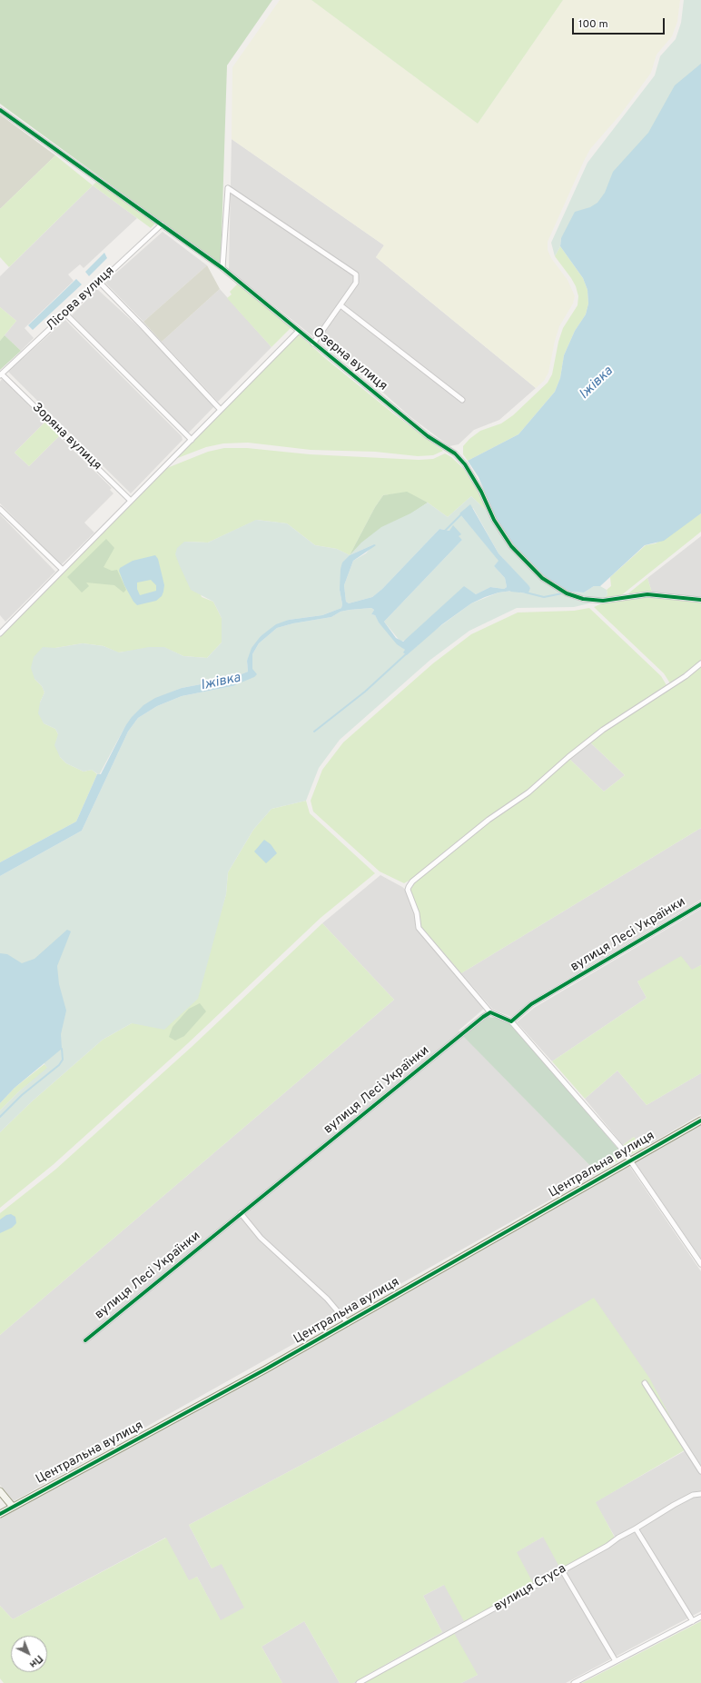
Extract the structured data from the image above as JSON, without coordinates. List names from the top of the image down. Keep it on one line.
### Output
{"streets":{"street":["Лісова вулиця","Озерна вулиця","Зоряна вулиця","вулиця Лесі Українки","Центральна вулиця","вулиця Стуса"]},"crossings":[["Лісова вулиця","Озерна вулиця"],["Лісова вулиця","Зоряна вулиця"]],"water":["Іжівка"],"scale_bar":"100 m","north":"bottom right"}
